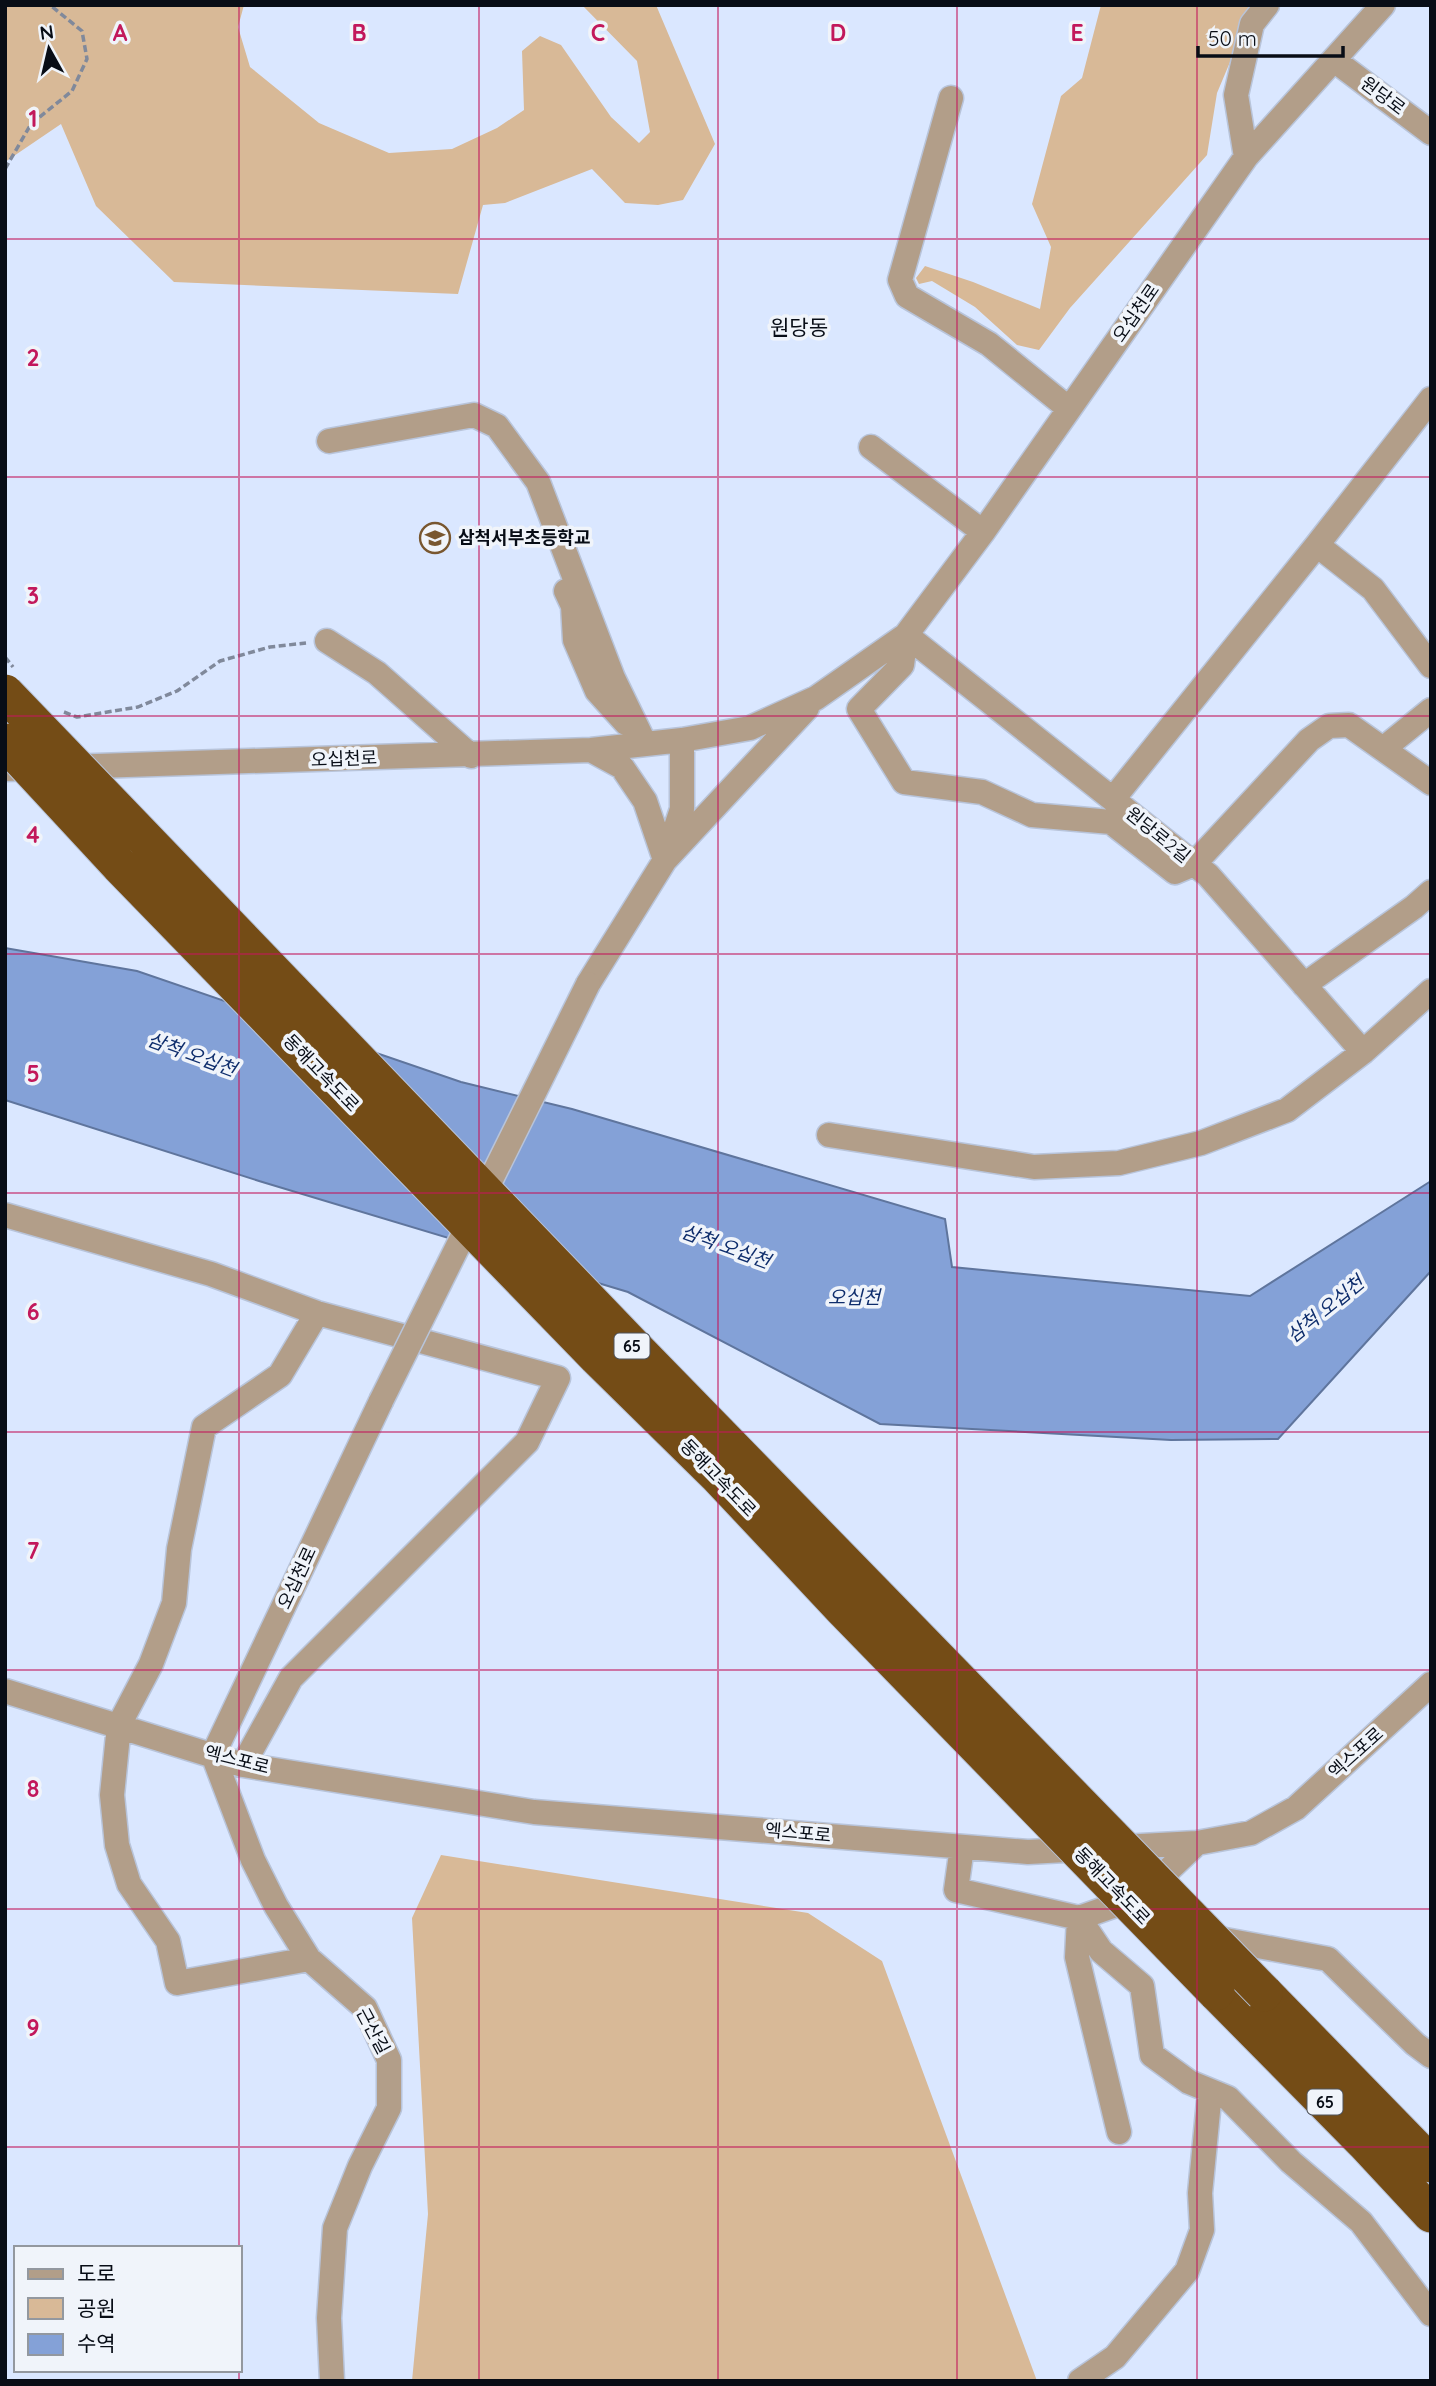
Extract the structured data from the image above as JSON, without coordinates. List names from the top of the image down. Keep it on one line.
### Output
{"streets":{"highway":["동해고속도로","65"],"street":["원당로","오십천로","원당로2길","엑스포로","근산길"]},"crossings":[["원당로","오십천로"],["오십천로","엑스포로"],["오십천로","근산길"],["엑스포로","근산길"]],"districts":["원당동"],"water":["삼척 오십천","오십천"],"places":{"school or university":["삼척서부초등학교"]},"legend":["도로","공원","수역"],"scale_bar":"50 m","north":"top","grid":{"columns":["A","B","C","D","E"],"rows":["1","2","3","4","5","6","7","8","9"]}}
